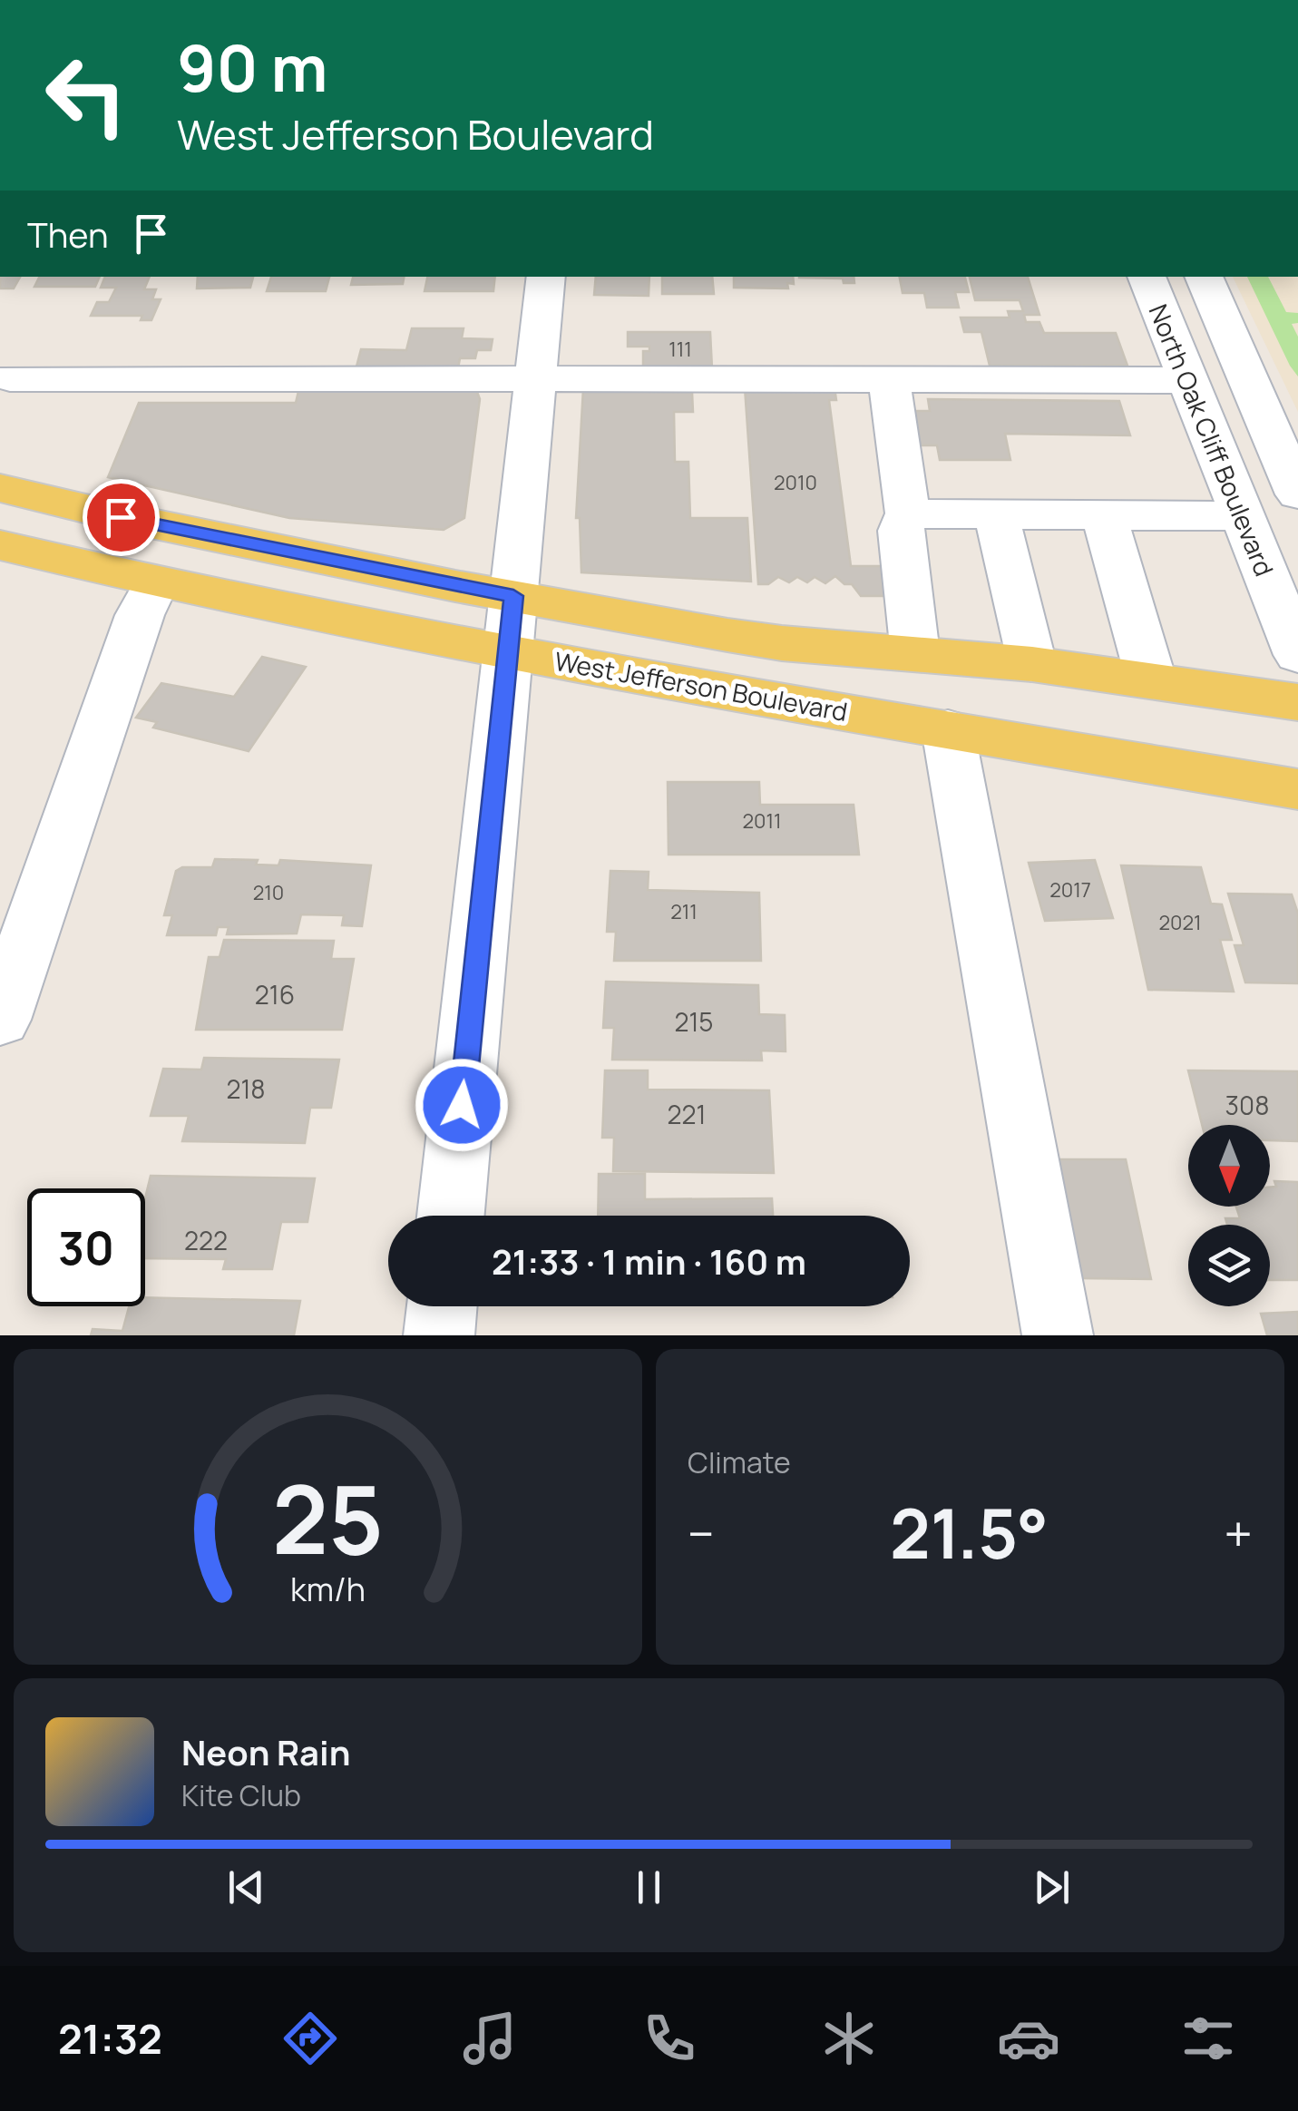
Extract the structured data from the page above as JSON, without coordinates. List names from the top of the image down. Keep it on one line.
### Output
{"streets":{"main road":["West Jefferson Boulevard"],"street":["North Oak Cliff Boulevard"]},"house_numbers":["111","2010","2011","2017","210","211","2021","216","215","218","308","221","222"],"north":"bottom","page":{"turn":["90 m","West Jefferson Boulevard"],"then":"Then","limit":"30","trip":"21:33 · 1 min · 160 m","tile":"Climate","heat":["−","21.5°","+"],"song":["Neon Rain","Kite Club"],"tabs":"21:32","gauge":["25","km/h"]}}
